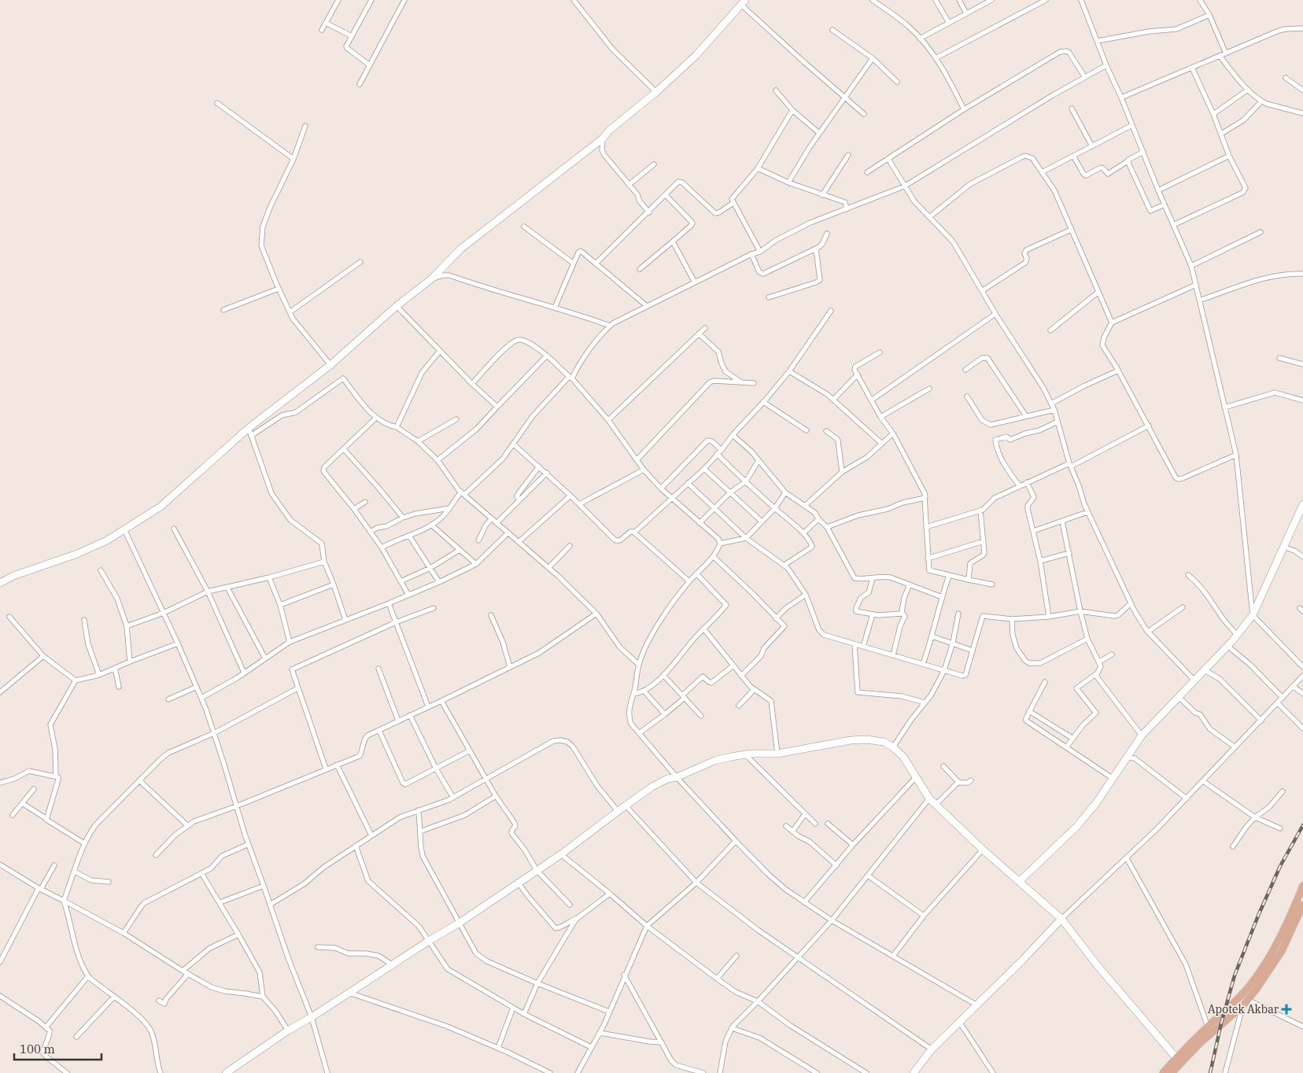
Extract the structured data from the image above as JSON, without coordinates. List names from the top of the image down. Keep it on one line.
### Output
{"places":{"health":["Apotek Akbar"]},"scale_bar":"100 m"}
